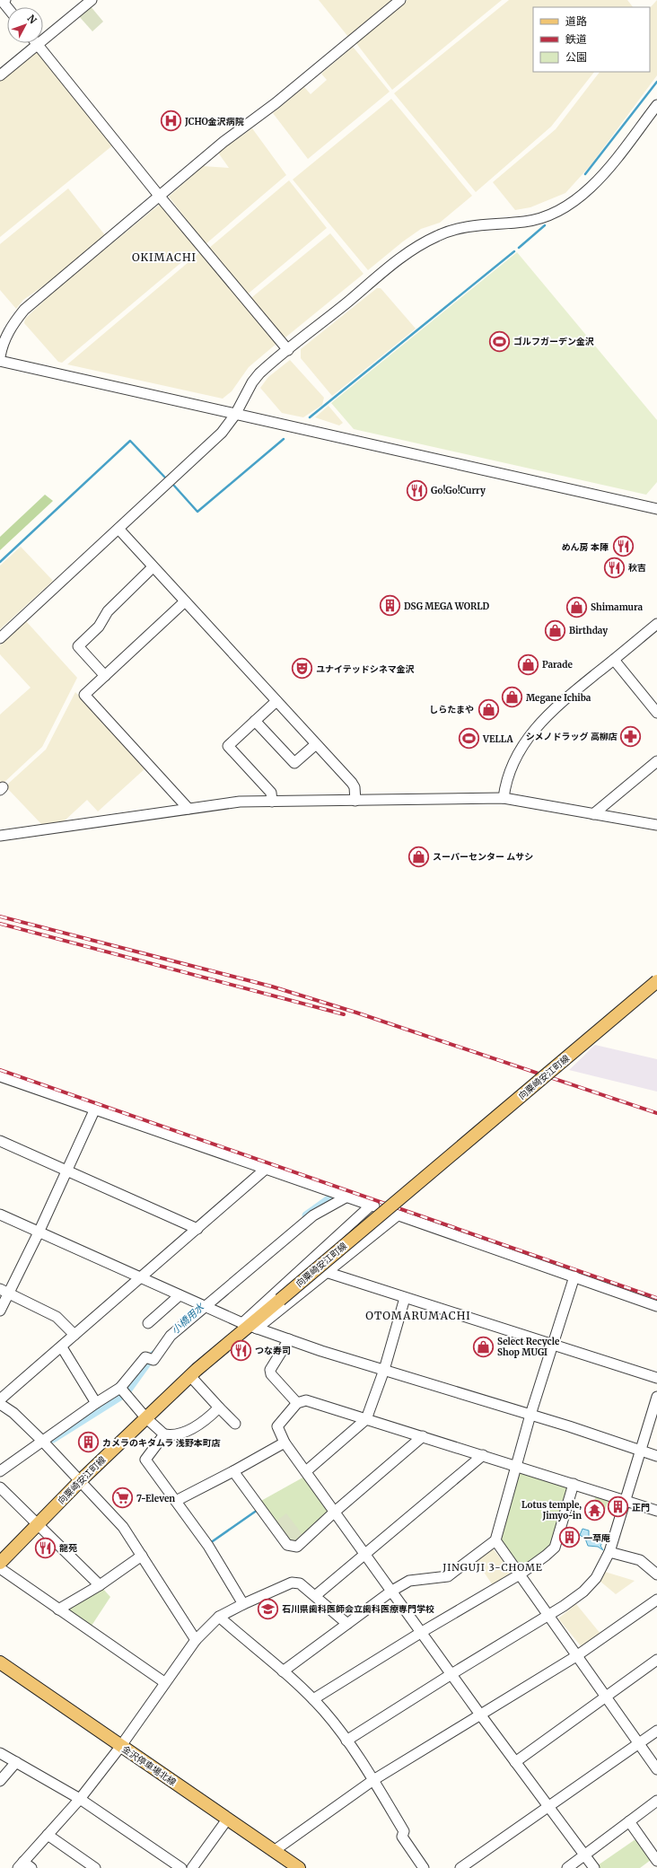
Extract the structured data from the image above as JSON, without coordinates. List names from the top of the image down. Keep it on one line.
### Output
{"streets":{"main road":["向粟崎安江町線","金沢停車場北線"]},"districts":["OKIMACHI","OTOMARUMACHI","JINGUJI 3-CHOME"],"water":["小橋用水"],"places":{"hospital":["JCHO金沢病院"],"sports":["ゴルフガーデン金沢","VELLA"],"restaurant":["Go!Go!Curry","めん房 本陣","秋吉","つな寿司","龍苑"],"building":["DSG MEGA WORLD","カメラのキタムラ 浅野本町店","正門","一草庵"],"shop":["Shimamura","Birthday","Parade","Megane Ichiba","しらたまや","スーパーセンター ムサシ","Select Recycle Shop MUGI"],"theatre":["ユナイテッドシネマ金沢"],"pharmacy":["シメノドラッグ 高柳店"],"supermarket":["7-Eleven"],"temple":["Lotus temple, Jimyo-in"],"school or university":["石川県歯科医師会立歯科医療専門学校"]},"legend":["道路","鉄道","公園"],"north":"top right"}
